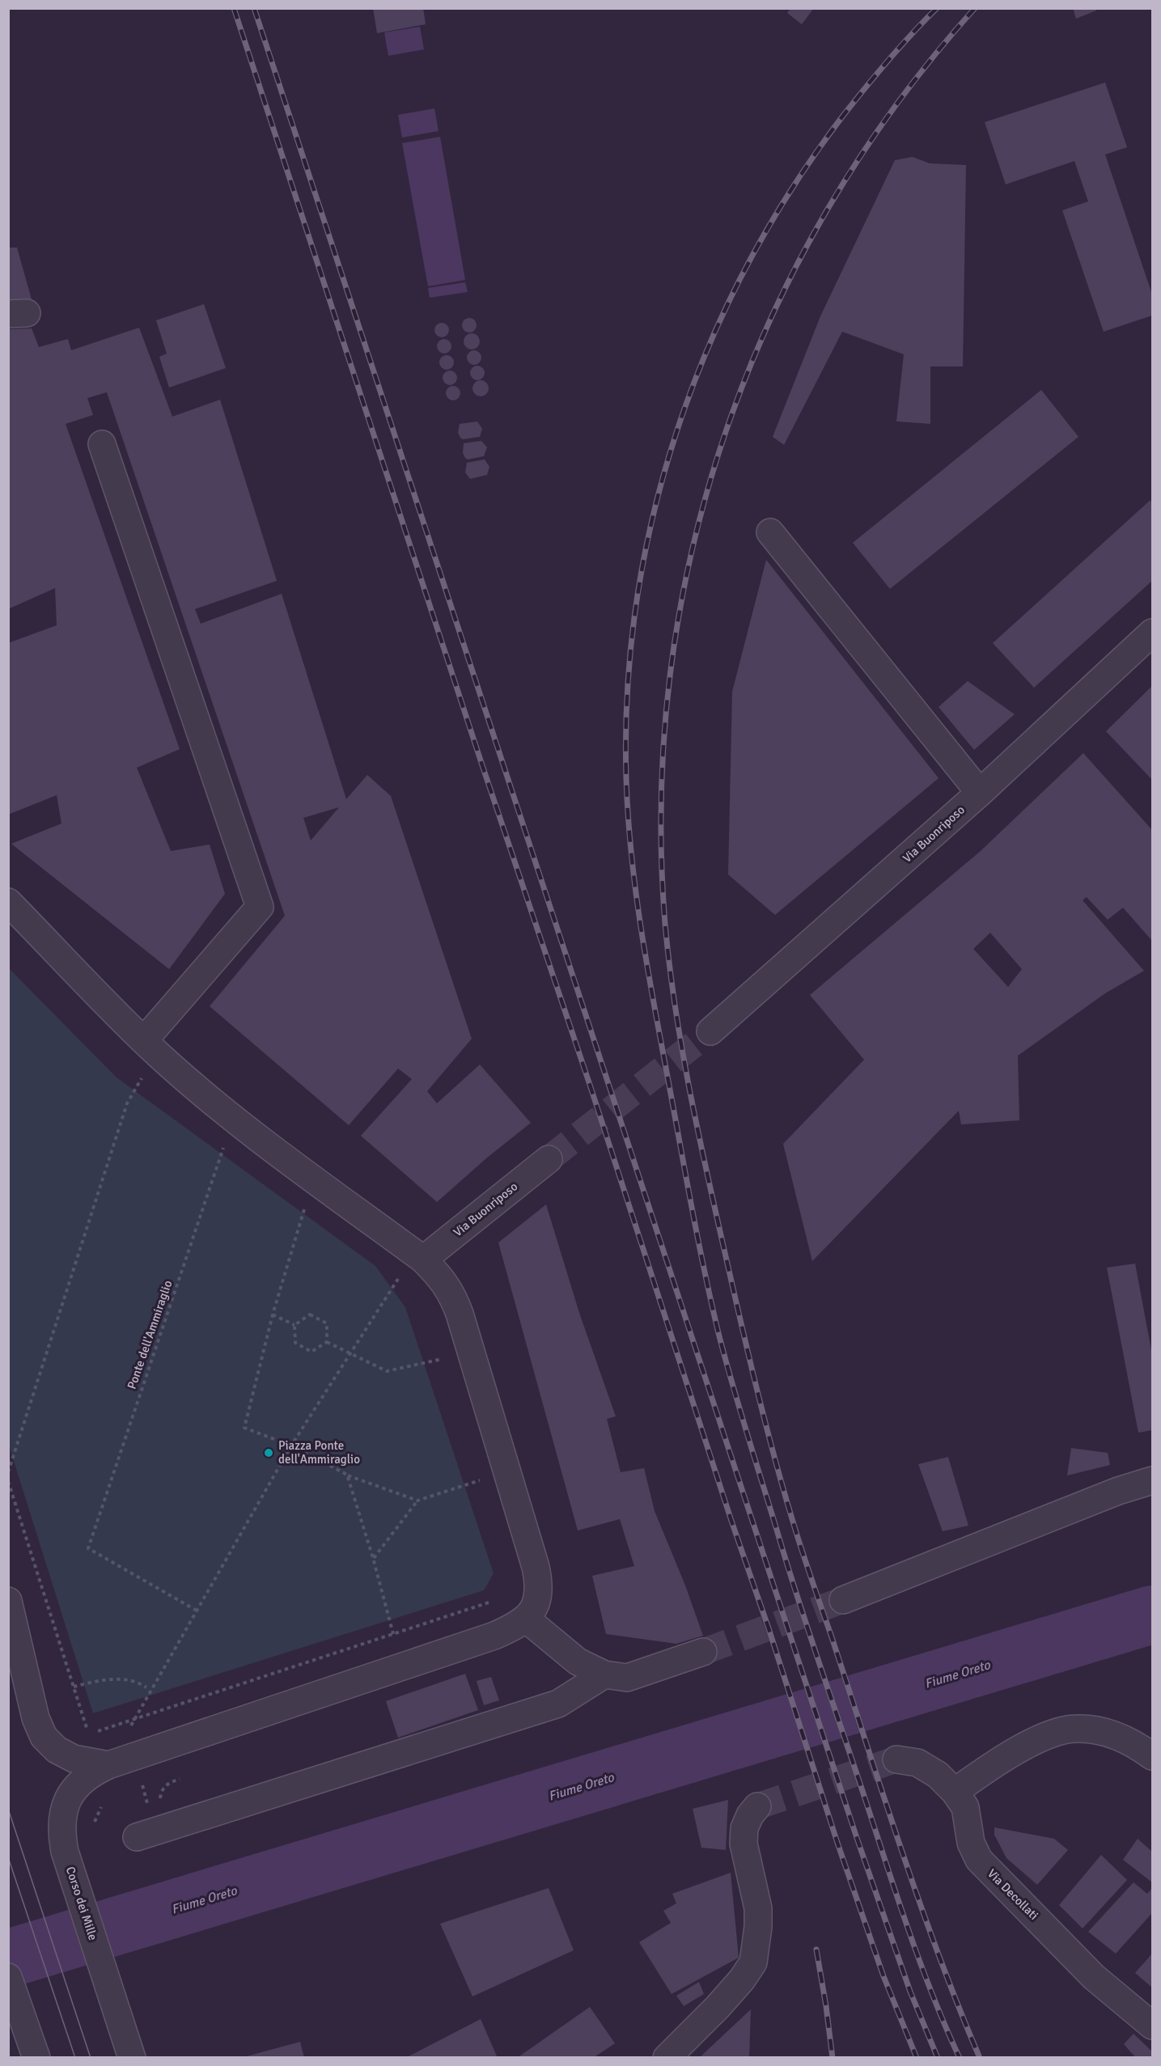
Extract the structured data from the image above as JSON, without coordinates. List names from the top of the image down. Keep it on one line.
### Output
{"streets":{"street":["Via Buonriposo","Via Decollati","Corso dei Mille"],"path":["Ponte dell'Ammiraglio"]},"water":["Fiume Oreto"],"places":["Piazza Ponte dell'Ammiraglio"]}
